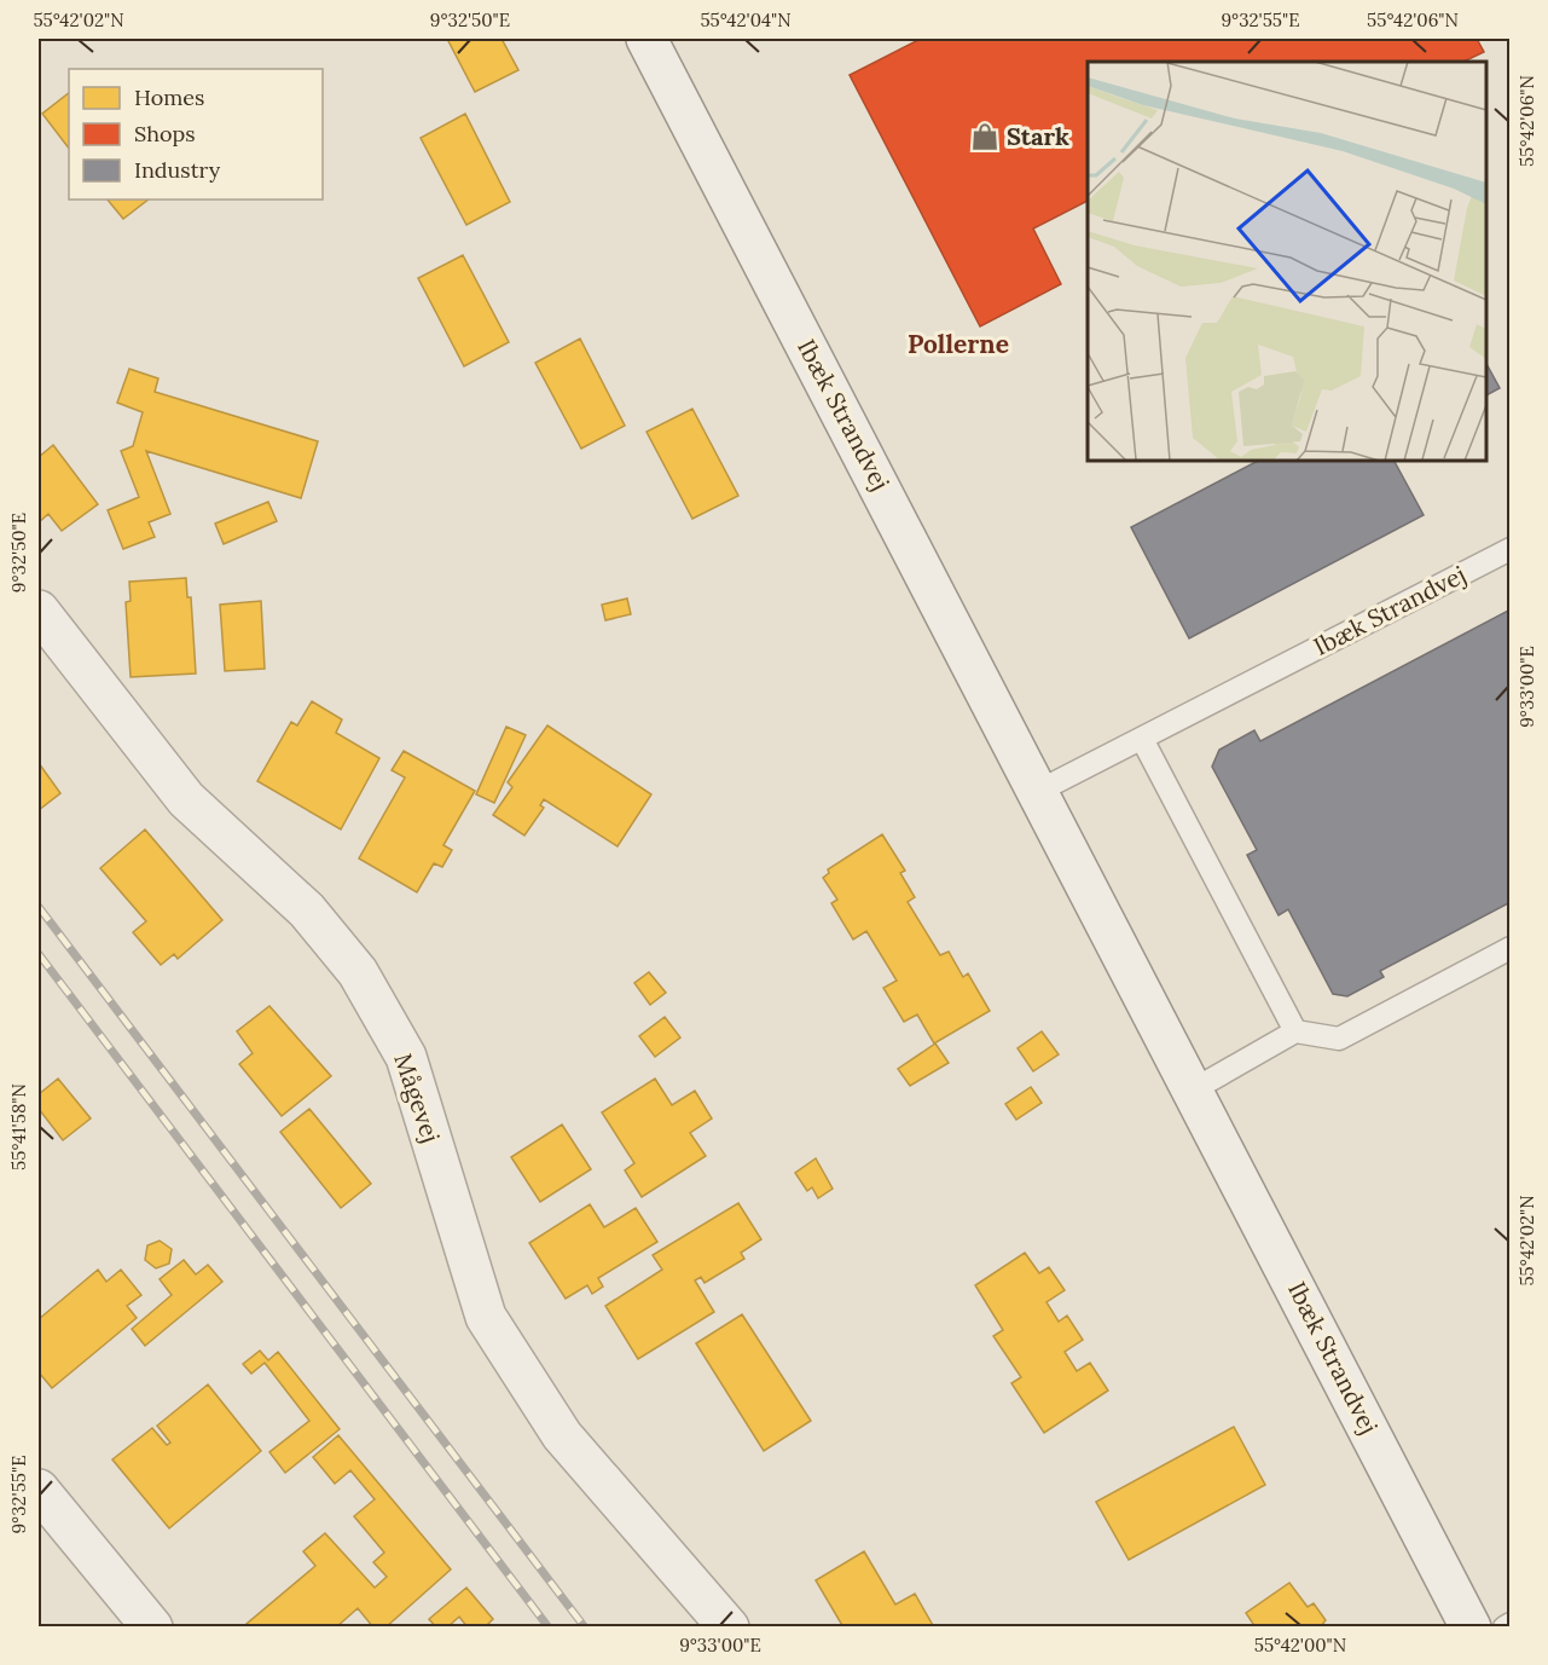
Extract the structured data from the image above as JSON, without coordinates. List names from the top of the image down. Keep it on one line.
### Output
{"streets":{"street":["Ibæk Strandvej","Mågevej"]},"districts":["Pollerne"],"places":{"shop":["Stark"]},"legend":["Homes","Shops","Industry"],"coordinates":["55°42'02\"N","9°32'50\"E","55°42'04\"N","9°32'55\"E","55°42'06\"N","9°33'00\"E","55°41'58\"N","55°42'00\"N"]}
